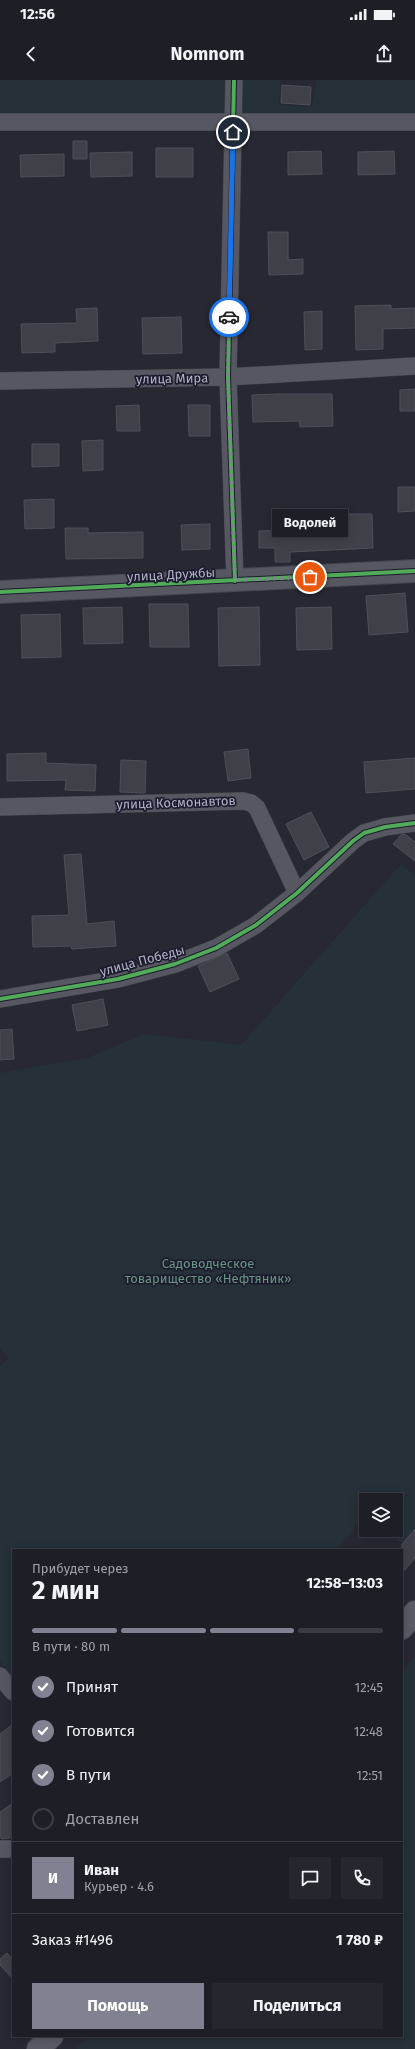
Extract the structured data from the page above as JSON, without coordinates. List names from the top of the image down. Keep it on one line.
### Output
{"streets":{"street":["улица Мира","улица Дружбы","улица Космонавтов","улица Победы"]},"crossings":[["улица Космонавтов","улица Победы"]],"parks":["Садоводческое товарищество «Нефтяник»"],"places":["Водолей"],"page":{"status":"12:56","header":"Nomnom","bubble":"Водолей","heading":["2 мин","Прибудет через","12:58–13:03"],"panel":["Иван","Курьер · 4.6","Заказ #1496","1 780 ₽"],"bar":"В пути · 80 m","list":[["Принят","12:45"],["Готовится","12:48"],["В пути","12:51"],"Доставлен"],"round":"И","buttons":["Помощь","Поделиться"]}}
